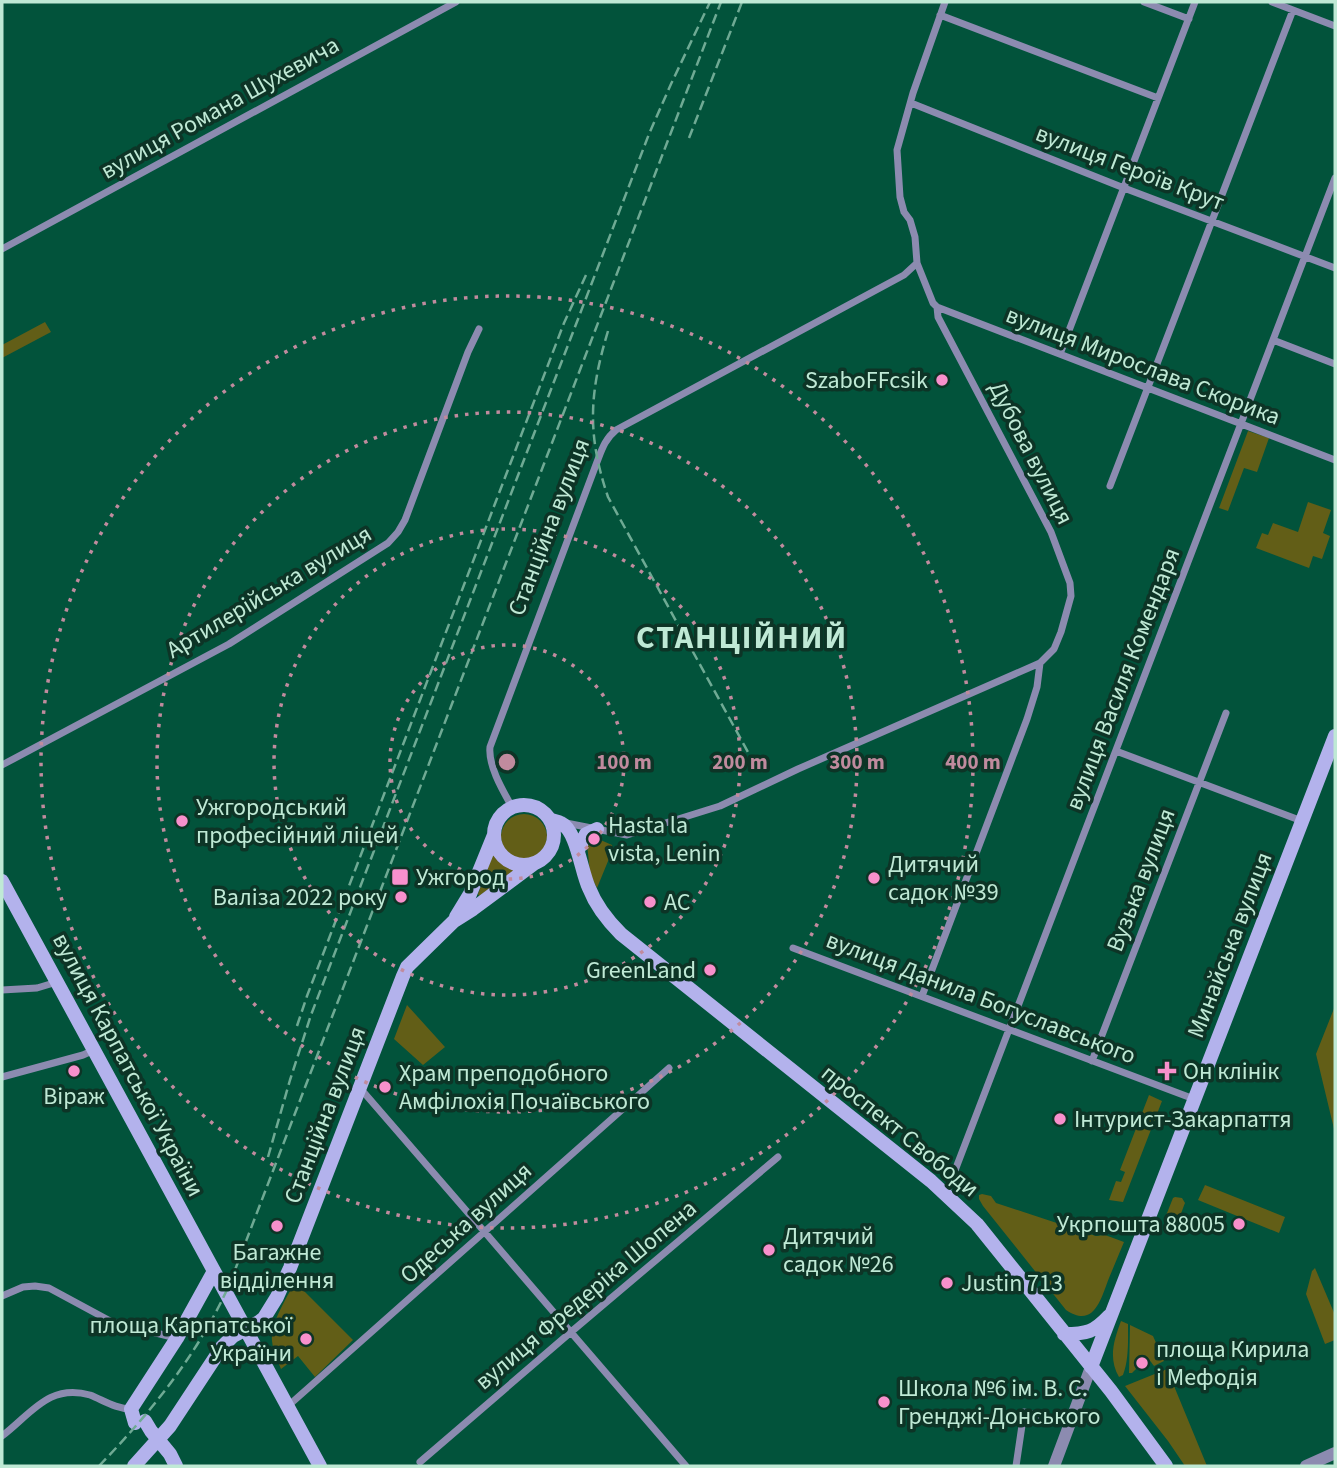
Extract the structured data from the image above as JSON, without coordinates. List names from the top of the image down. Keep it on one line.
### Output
{"streets":{"main road":["Станційна вулиця","Минайська вулиця","вулиця Карпатської України","проспект Свободи"],"street":["вулиця Романа Шухевича","вулиця Героїв Крут","вулиця Мирослава Скорика","Дубова вулиця","Артилерійська вулиця","вулиця Василя Комендаря","Вузька вулиця","вулиця Данила Богуславського","Одеська вулиця","вулиця Фредеріка Шопена"]},"crossings":[["вулиця Героїв Крут","Дубова вулиця"],["вулиця Героїв Крут","вулиця Василя Комендаря"],["вулиця Мирослава Скорика","Дубова вулиця"],["вулиця Мирослава Скорика","вулиця Василя Комендаря"],["Дубова вулиця","Станційна вулиця"],["Станційна вулиця","вулиця Карпатської України"],["Станційна вулиця","проспект Свободи"],["вулиця Василя Комендаря","вулиця Данила Богуславського"],["вулиця Василя Комендаря","проспект Свободи"],["Вузька вулиця","вулиця Данила Богуславського"],["Минайська вулиця","вулиця Данила Богуславського"],["Минайська вулиця","проспект Свободи"],["вулиця Карпатської України","Одеська вулиця"]],"districts":["СТАНЦІЙНИЙ"],"places":{"other":["SzaboFFcsik","Ужгородський професійний ліцей","Hasta la vista, Lenin","Дитячий садок №39","Валіза 2022 року","AC","GreenLand","Віраж","Храм преподобного Амфілохія Почаївського","Інтурист-Закарпаття","Укрпошта 88005","Багажне відділення","Дитячий садок №26","Justin 713","площа Карпатської України","площа Кирила і Мефодія","Школа №6 ім. В. С. Гренджі-Донського"],"transit":["Ужгород"],"health":["Он клінік"]},"rings":["100 m","200 m","300 m","400 m"]}
